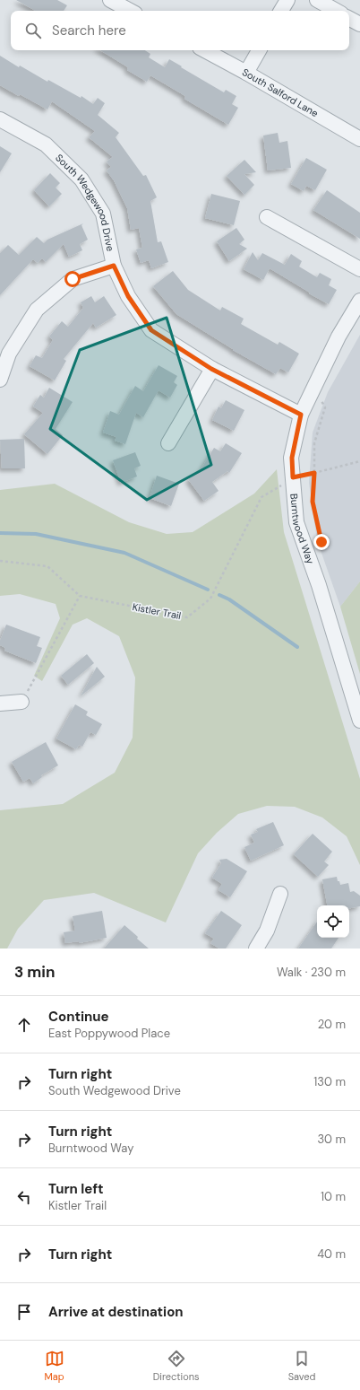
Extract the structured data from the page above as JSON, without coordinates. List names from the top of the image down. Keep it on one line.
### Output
{"streets":{"street":["South Salford Lane","South Wedgewood Drive","Burntwood Way"],"path":["Kistler Trail"]},"crossings":[["South Wedgewood Drive","Burntwood Way"],["Burntwood Way","Kistler Trail"]],"page":{"search":"Search here","heading":["3 min","Walk · 230 m"],"list":[["Continue","East Poppywood Place","20 m"],["Turn right","South Wedgewood Drive","130 m"],["Turn right","Burntwood Way","30 m"],["Turn left","Kistler Trail","10 m"],["Turn right","40 m"],"Arrive at destination"],"nav":["Map","Directions","Saved"]}}
